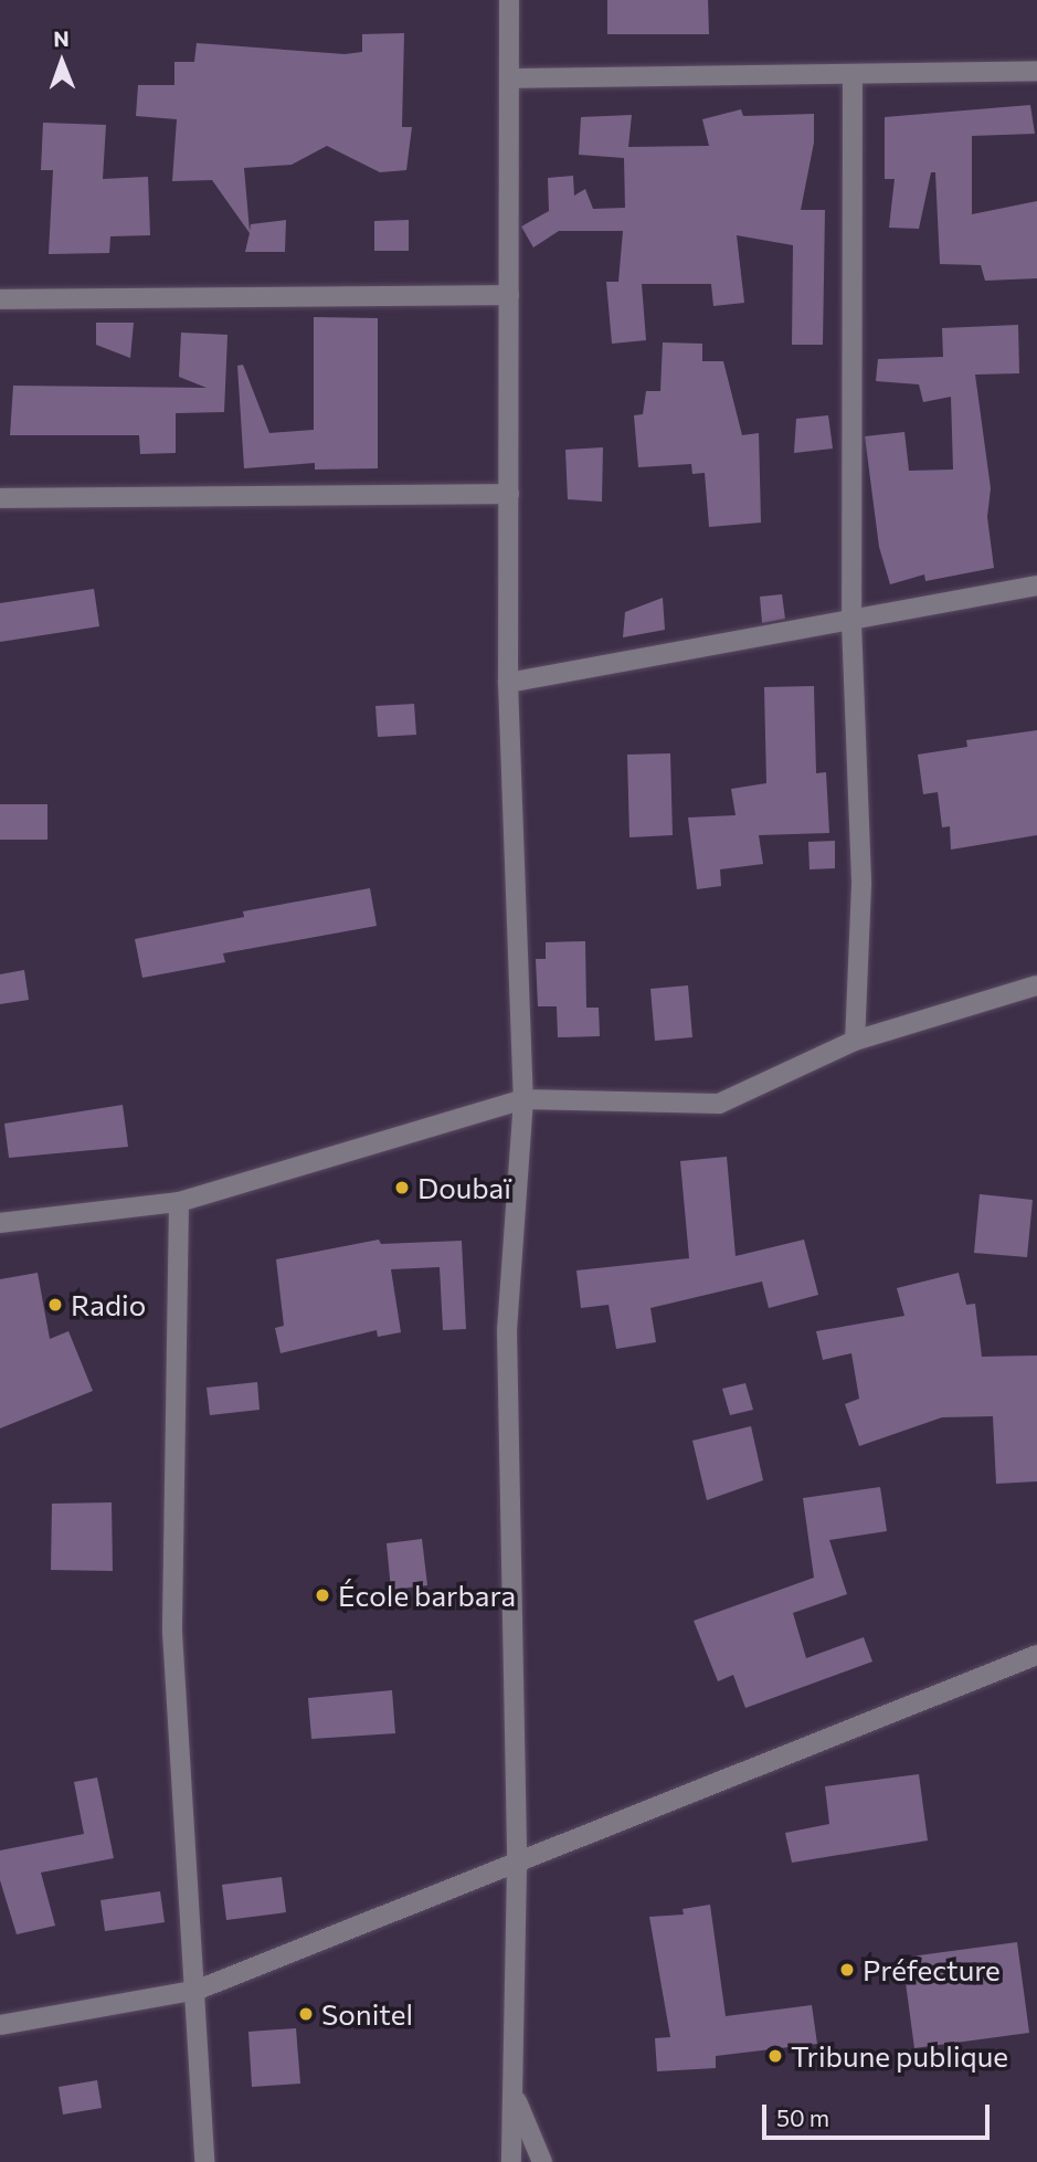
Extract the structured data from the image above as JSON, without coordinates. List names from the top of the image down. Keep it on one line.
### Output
{"places":["Doubaï","Radio","École barbara","Préfecture","Sonitel","Tribune publique"],"scale_bar":"50 m","north":"top"}
